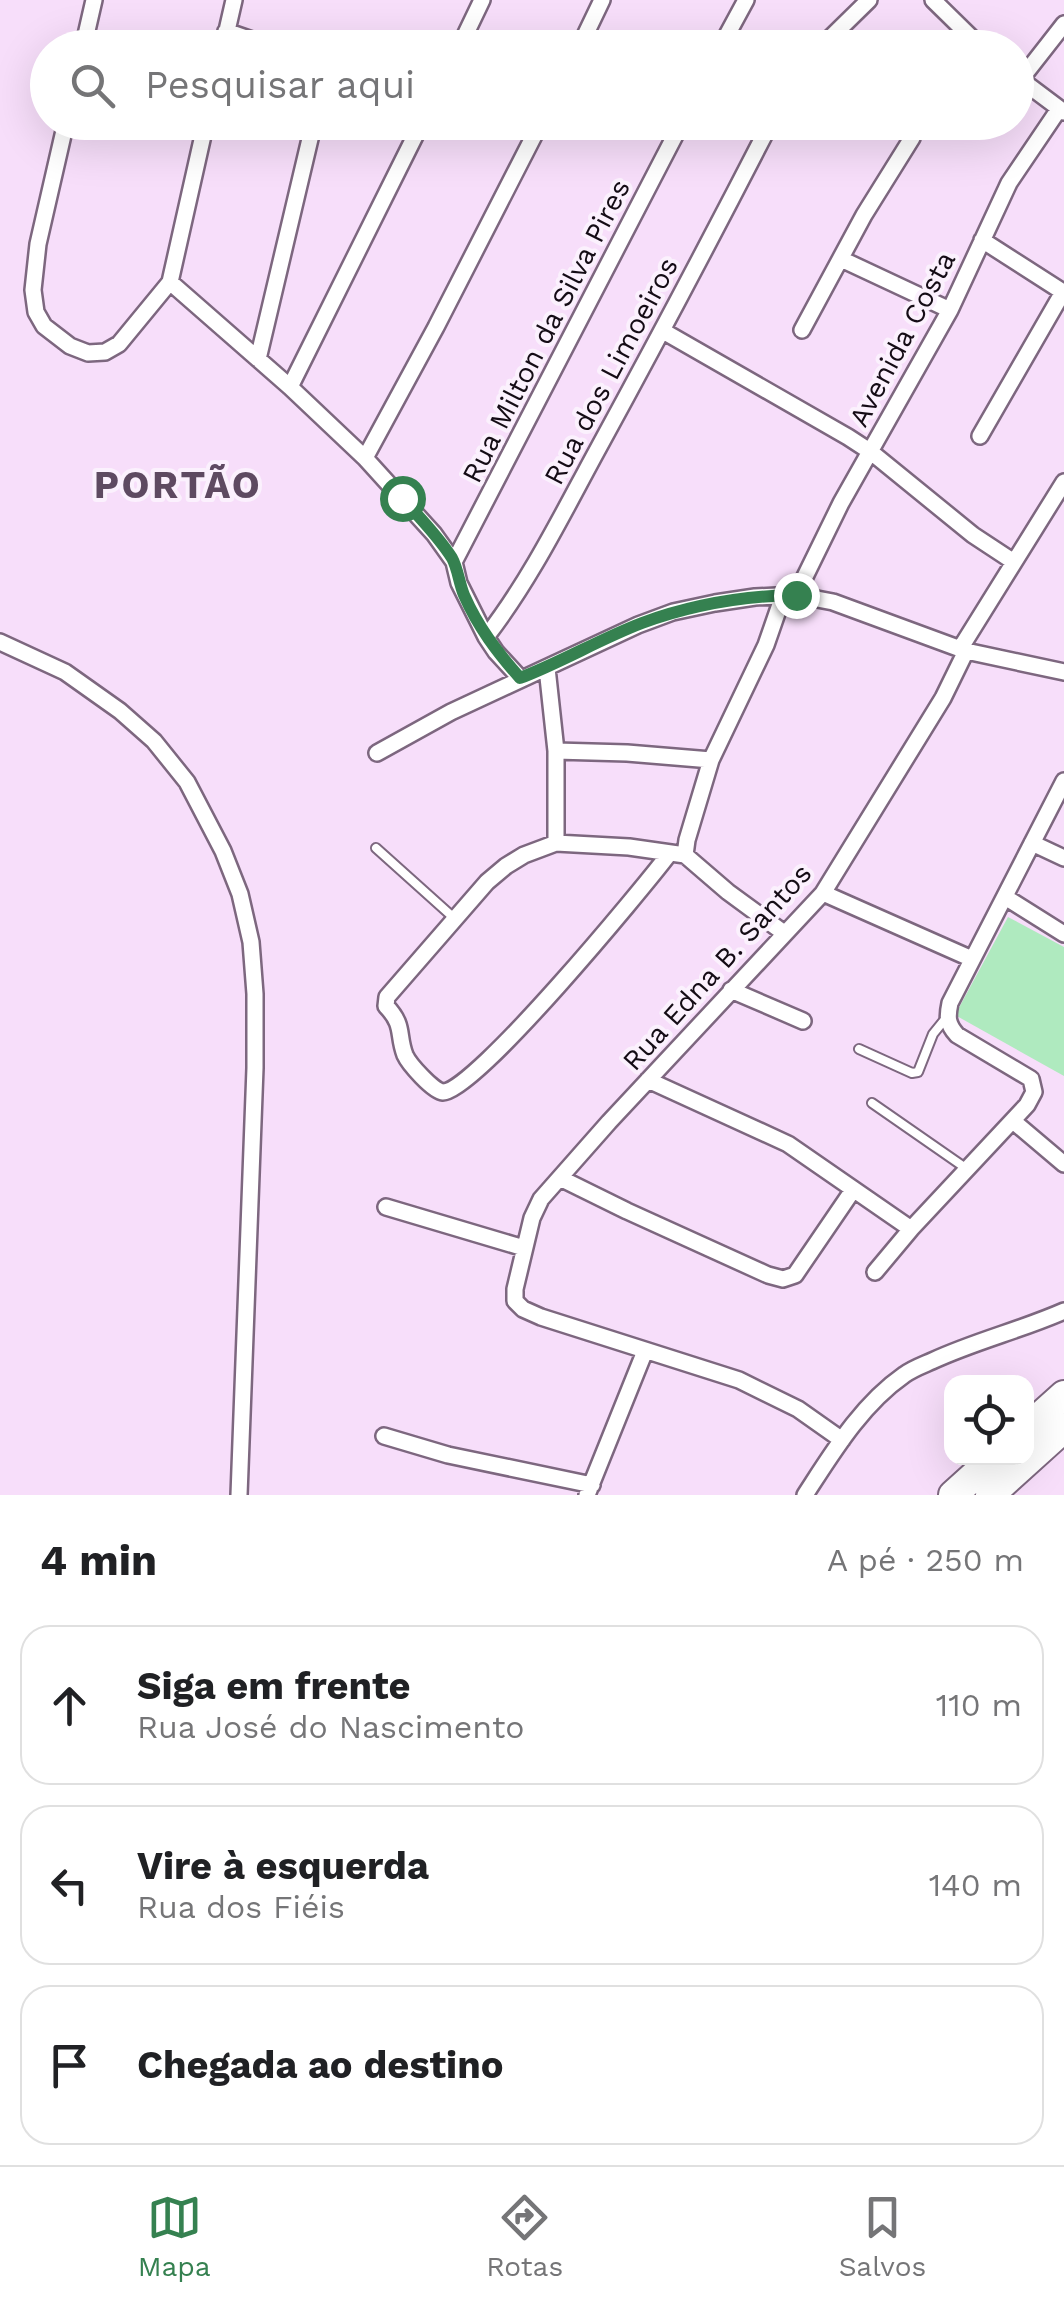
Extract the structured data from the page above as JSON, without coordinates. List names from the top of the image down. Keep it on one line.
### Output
{"streets":{"street":["Rua Milton da Silva Pires","Avenida Costa","Rua dos Limoeiros","Rua Edna B. Santos"]},"districts":["PORTÃO"],"page":{"search":"Pesquisar aqui","heading":["4 min","A pé · 250 m"],"list":[["Siga em frente","Rua José do Nascimento","110 m"],["Vire à esquerda","Rua dos Fiéis","140 m"],"Chegada ao destino"],"nav":["Mapa","Rotas","Salvos"]}}
